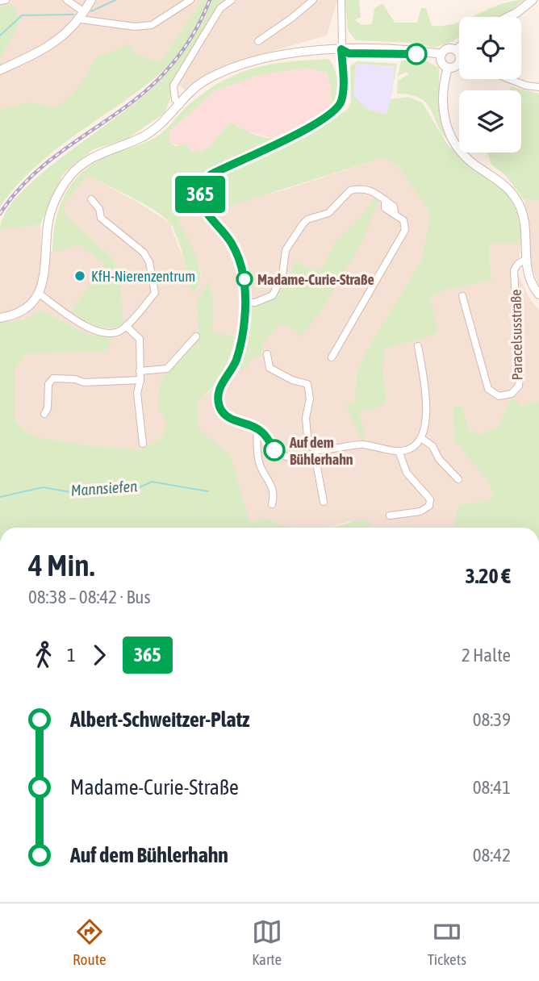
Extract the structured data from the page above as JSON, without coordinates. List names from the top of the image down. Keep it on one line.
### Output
{"streets":{"street":["Paracelsusstraße"]},"water":["Mannsiefen"],"places":["KfH-Nierenzentrum","Madame-Curie-Straße","Auf dem Bühlerhahn"],"lines":["bus line 365"],"page":{"on_map":"365","heading":["4 Min.","08:38 – 08:42 · Bus","3.20 €"],"legs":["1","365","2 Halte"],"list":[{"name":"Albert-Schweitzer-Platz","value":"08:39"},{"name":"Madame-Curie-Straße","value":"08:41"},{"name":"Auf dem Bühlerhahn","value":"08:42"}],"tabs":["Route","Karte","Tickets"]}}
